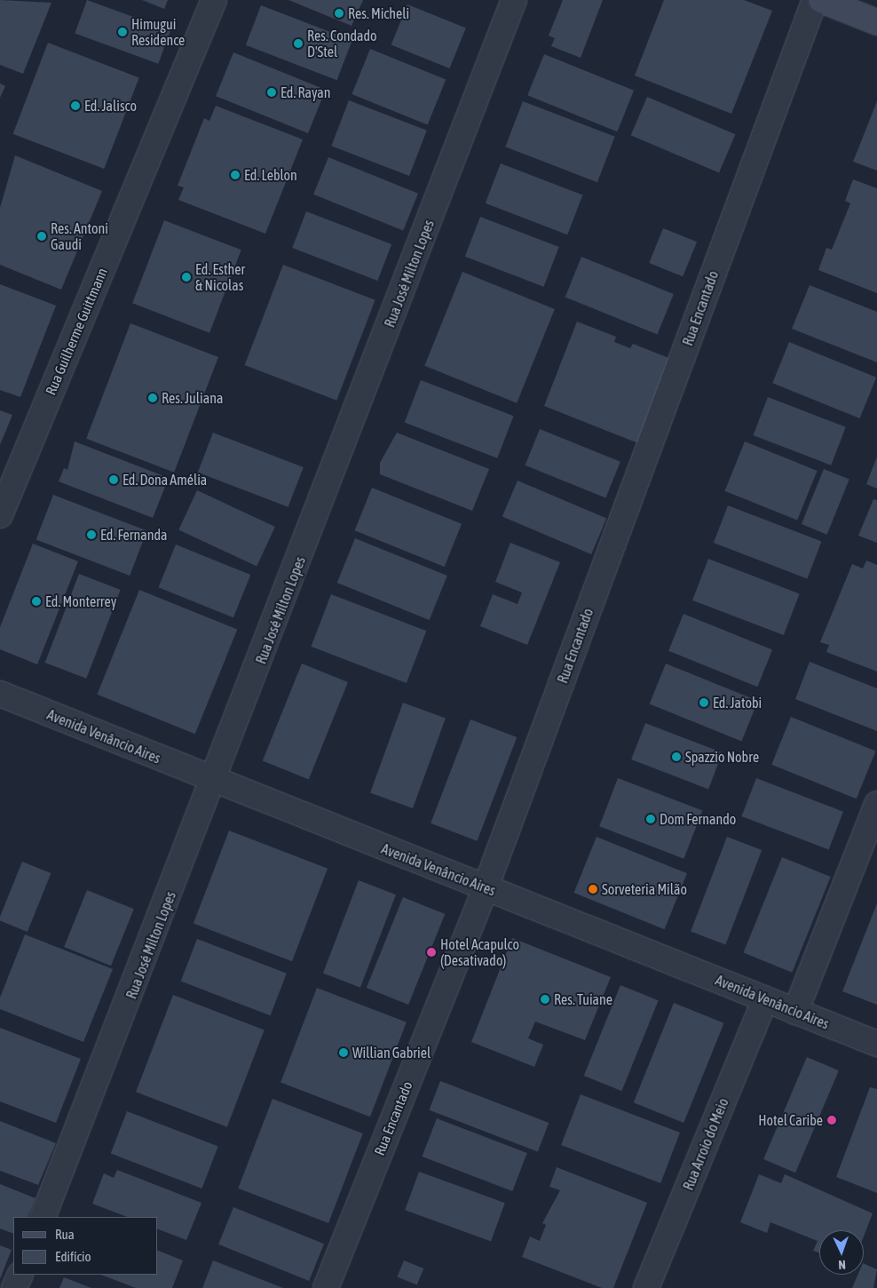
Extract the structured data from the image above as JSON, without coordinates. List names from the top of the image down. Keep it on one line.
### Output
{"streets":{"street":["Rua José Milton Lopes","Rua Encantado","Rua Guilherme Guittmann","Avenida Venâncio Aires","Rua Arroio do Meio"]},"crossings":[["Rua José Milton Lopes","Avenida Venâncio Aires"],["Rua Encantado","Avenida Venâncio Aires"],["Avenida Venâncio Aires","Rua Arroio do Meio"]],"places":["Res. Micheli","Himugui Residence","Res. Condado D'Stel","Ed. Rayan","Ed. Jalisco","Ed. Leblon","Res. Antoni Gaudi","Ed. Esther & Nicolas","Res. Juliana","Ed. Dona Amélia","Ed. Fernanda","Ed. Monterrey","Ed. Jatobi","Spazzio Nobre","Dom Fernando","Sorveteria Milão","Hotel Acapulco (Desativado)","Res. Tuiane","Willian Gabriel","Hotel Caribe"],"legend":["Rua","Edifício"],"north":"bottom"}
